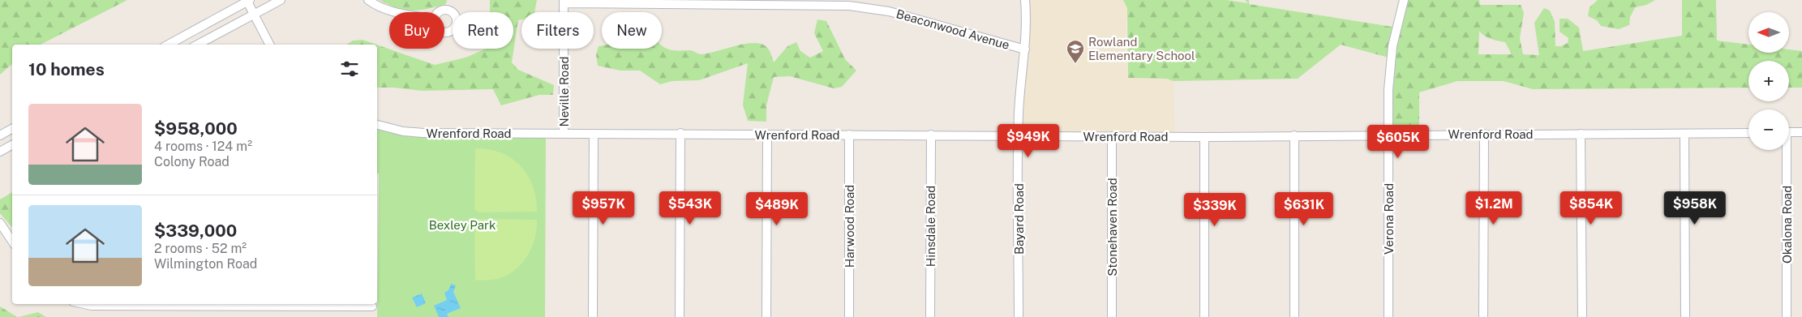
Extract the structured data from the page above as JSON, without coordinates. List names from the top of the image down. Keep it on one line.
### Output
{"streets":{"street":["Beaconwood Avenue","Neville Road","Wrenford Road","Bayard Road","Verona Road","Okalona Road","Harwood Road","Hinsdale Road","Stonehaven Road"]},"crossings":[["Beaconwood Avenue","Neville Road"],["Beaconwood Avenue","Bayard Road"],["Neville Road","Wrenford Road"],["Wrenford Road","Bayard Road"],["Wrenford Road","Verona Road"],["Wrenford Road","Harwood Road"],["Wrenford Road","Hinsdale Road"],["Wrenford Road","Stonehaven Road"]],"parks":["Bexley Park"],"places":{"school or university":["Rowland Elementary School"]},"north":"left","page":{"map_buttons":["+","−"],"chip":["Buy","Rent","Filters","New"],"heading":"10 homes","list":[{"name":"$958,000","note":"4 rooms · 124 m² · Colony Road"},{"name":"$339,000","note":"2 rooms · 52 m² · Wilmington Road"}],"price":["$949K","$605K","$957K","$543K","$1.2M","$854K","$958K","$489K","$631K","$339K"]}}
